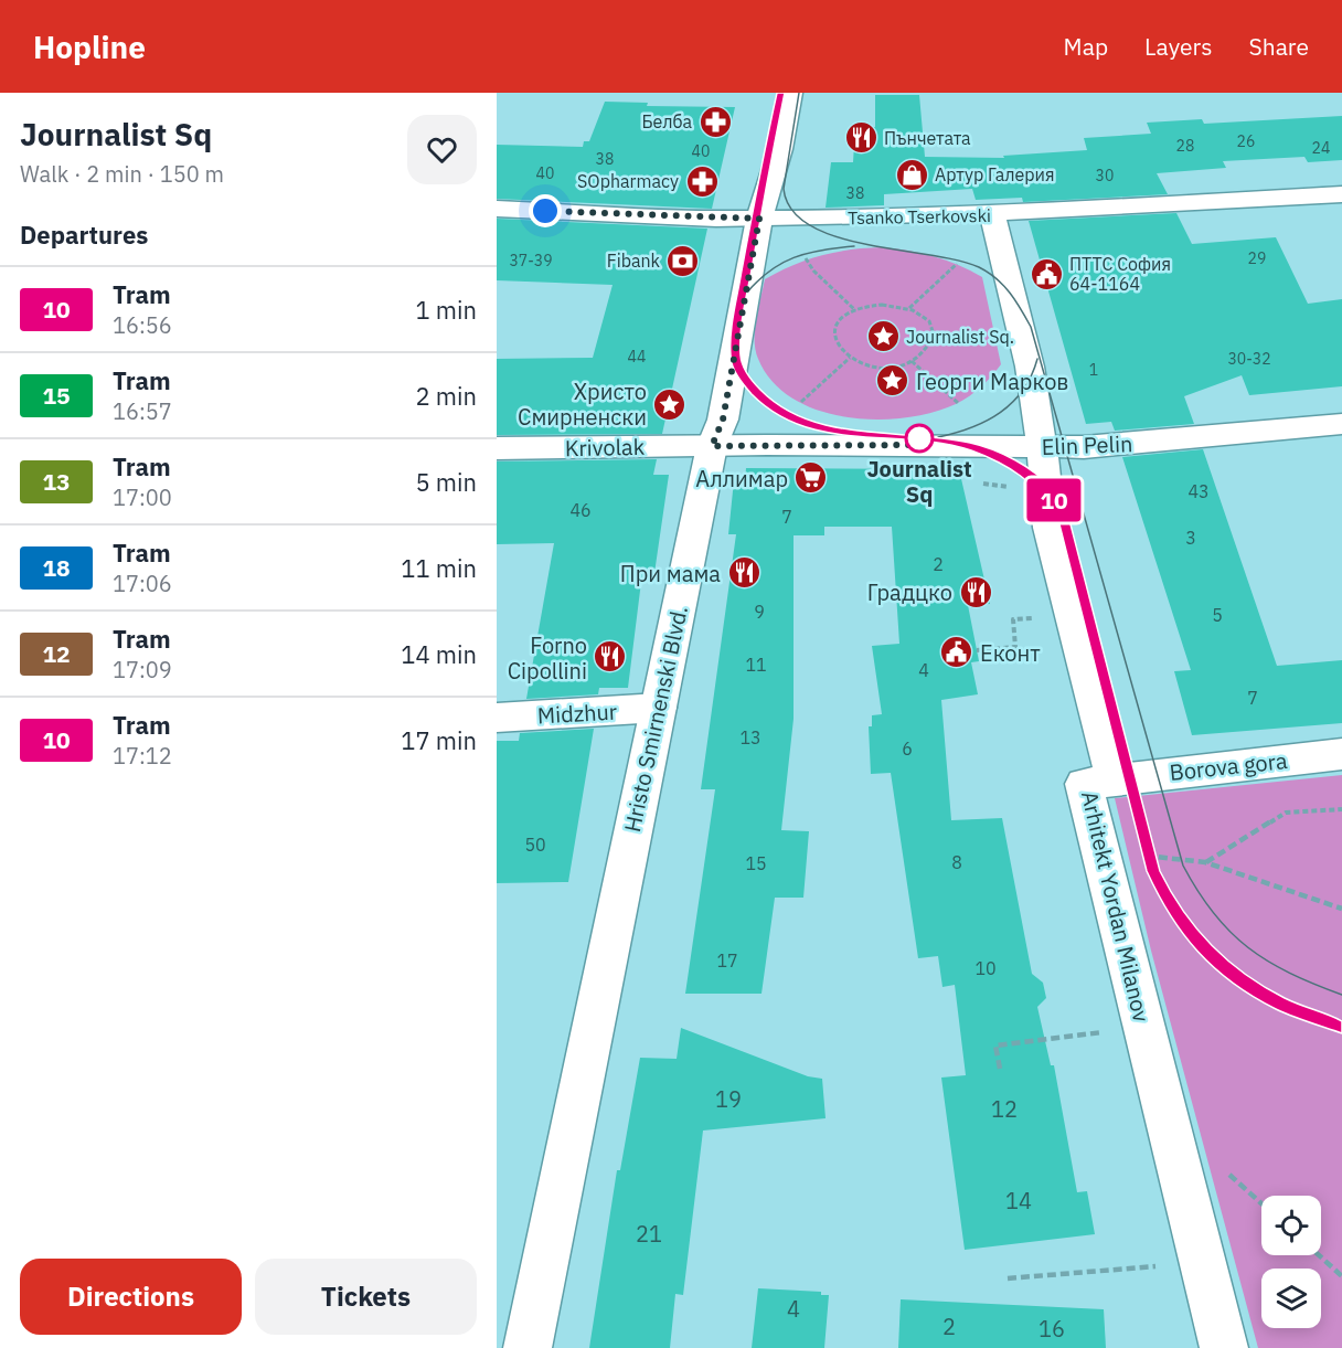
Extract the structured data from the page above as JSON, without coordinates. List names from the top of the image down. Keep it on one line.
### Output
{"streets":{"street":["Tsanko Tserkovski","Elin Pelin","Krivolak","Midzhur","Hristo Smirnenski Blvd.","Borova gora","Arhitekt Yordan Milanov"]},"crossings":[["Tsanko Tserkovski","Hristo Smirnenski Blvd."],["Elin Pelin","Krivolak"],["Elin Pelin","Hristo Smirnenski Blvd."],["Elin Pelin","Arhitekt Yordan Milanov"],["Krivolak","Hristo Smirnenski Blvd."],["Midzhur","Hristo Smirnenski Blvd."],["Borova gora","Arhitekt Yordan Milanov"]],"places":{"pharmacy":["Белба","SOpharmacy"],"restaurant":["Пънчетата","При мама","Градцко","Forno Cipollini"],"shop":["Артур Галерия"],"bank":["Fibank"],"public building":["ПТТС София 64-1164","Еконт"],"place":["Journalist Sq.","Георги Марков","Христо Смирненски"],"other":["Journalist Sq"],"supermarket":["Аллимар"]},"lines":["tram line 10"],"house_numbers":["26","28","24","40","38","40","30","38","29","37-39","44","30-32","1","43","46","7","3","2","9","5","11","4","7","13","6","50","8","15","17","10","19","12","14","21","4","2","16"],"page":{"header":"Hopline","nav":["Map","Layers","Share"],"heading":[["Journalist Sq","Walk · 2 min · 150 m"],"Departures"],"on_map":"10","list":[{"mark":"10","name":"Tram","note":"16:56","value":"1 min"},{"mark":"15","name":"Tram","note":"16:57","value":"2 min"},{"mark":"13","name":"Tram","note":"17:00","value":"5 min"},{"mark":"18","name":"Tram","note":"17:06","value":"11 min"},{"mark":"12","name":"Tram","note":"17:09","value":"14 min"},{"mark":"10","name":"Tram","note":"17:12","value":"17 min"}],"buttons":["Directions","Tickets"]}}
